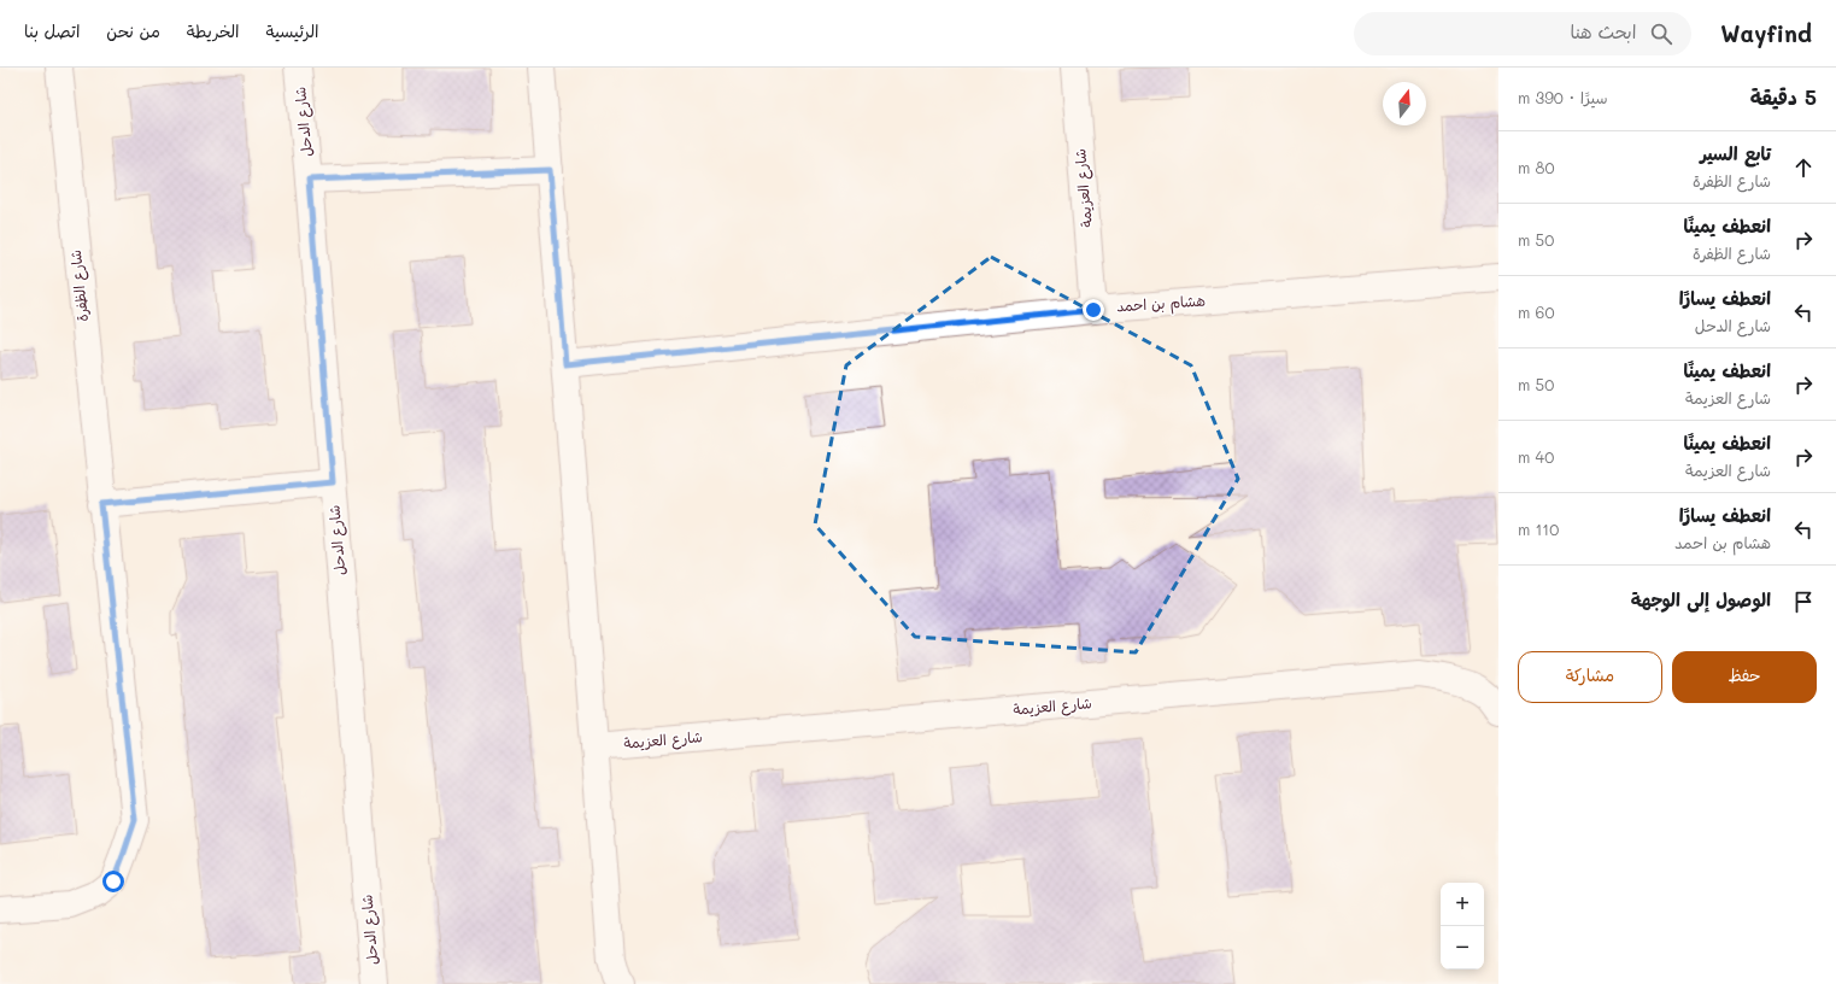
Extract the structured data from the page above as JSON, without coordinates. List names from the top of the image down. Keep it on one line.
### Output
{"streets":{"street":["شارع الدحل","شارع العزيمة","شارع الظفرة","هشام بن احمد"]},"crossings":[["شارع العزيمة","هشام بن احمد"]],"north":"top","page":{"header":"Wayfind","search":"ابحث هنا","nav":["الرئيسية","الخريطة","من نحن","اتصل بنا"],"heading":["5 دقيقة","سيرًا · 390 m"],"list":[["تابع السير","شارع الظفرة","80 m"],["انعطف يمينًا","شارع الظفرة","50 m"],["انعطف يسارًا","شارع الدحل","60 m"],["انعطف يمينًا","شارع العزيمة","50 m"],["انعطف يمينًا","شارع العزيمة","40 m"],["انعطف يسارًا","هشام بن احمد","110 m"],"الوصول إلى الوجهة"],"buttons":["حفظ","مشاركة"],"map_buttons":["+","−"]}}
